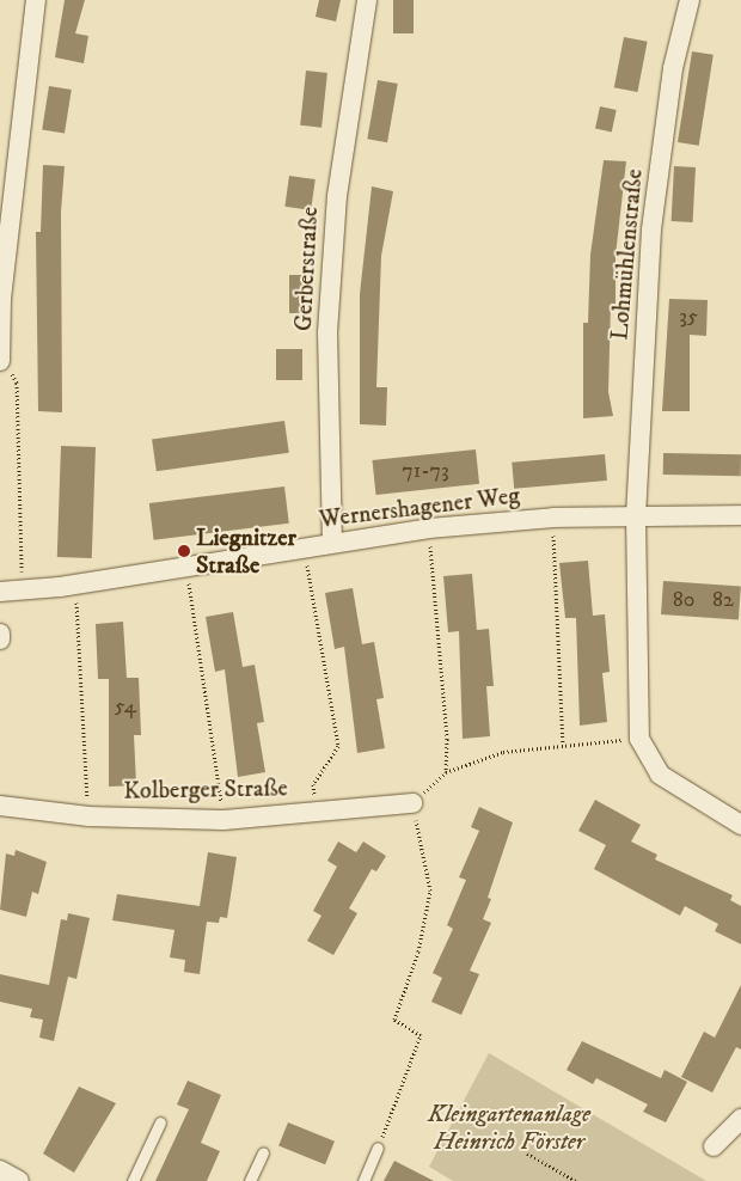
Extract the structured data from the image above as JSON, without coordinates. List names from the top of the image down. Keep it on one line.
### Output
{"streets":{"street":["Lohmühlenstraße","Gerberstraße","Wernershagener Weg","Kolberger Straße"]},"crossings":[["Lohmühlenstraße","Wernershagener Weg"],["Gerberstraße","Wernershagener Weg"]],"parks":["Kleingartenanlage Heinrich Förster"],"places":["Liegnitzer Straße"],"house_numbers":["35","71-73","80","82","54"]}
